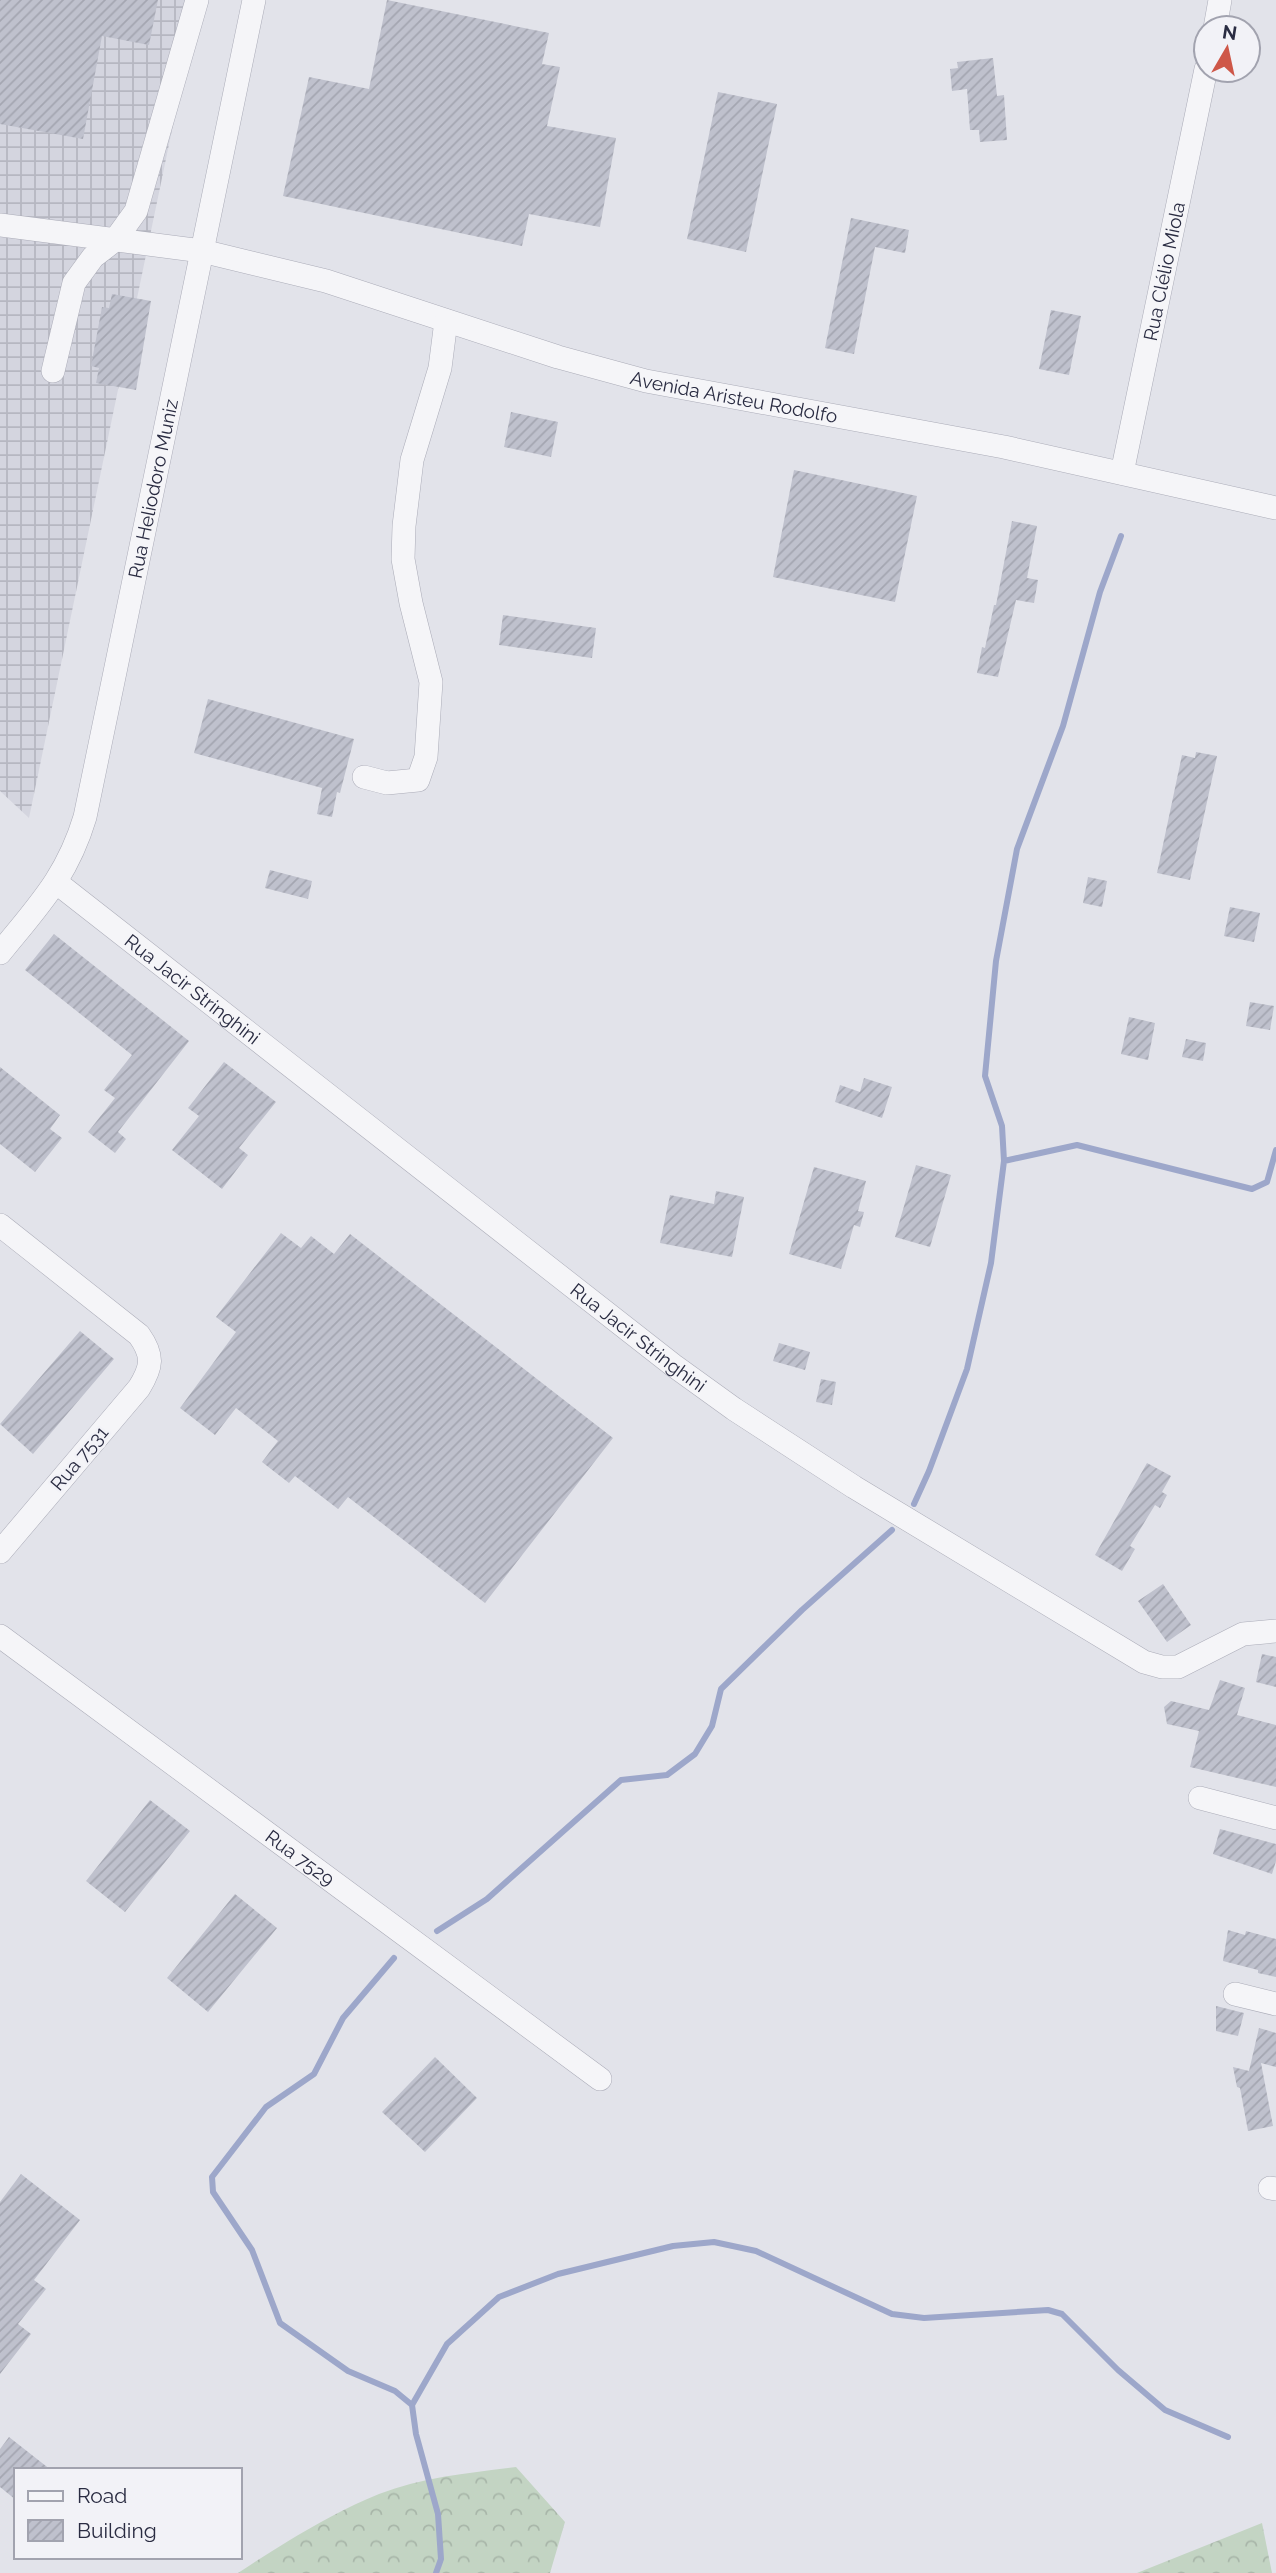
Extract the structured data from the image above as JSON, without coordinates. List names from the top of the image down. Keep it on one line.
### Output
{"streets":{"street":["Rua Clélio Miola","Avenida Aristeu Rodolfo","Rua Heliodoro Muniz","Rua Jacir Stringhini","Rua 7531","Rua 7529"]},"crossings":[["Rua Clélio Miola","Avenida Aristeu Rodolfo"],["Avenida Aristeu Rodolfo","Rua Heliodoro Muniz"],["Rua Heliodoro Muniz","Rua Jacir Stringhini"]],"legend":["Road","Building"],"north":"top"}
